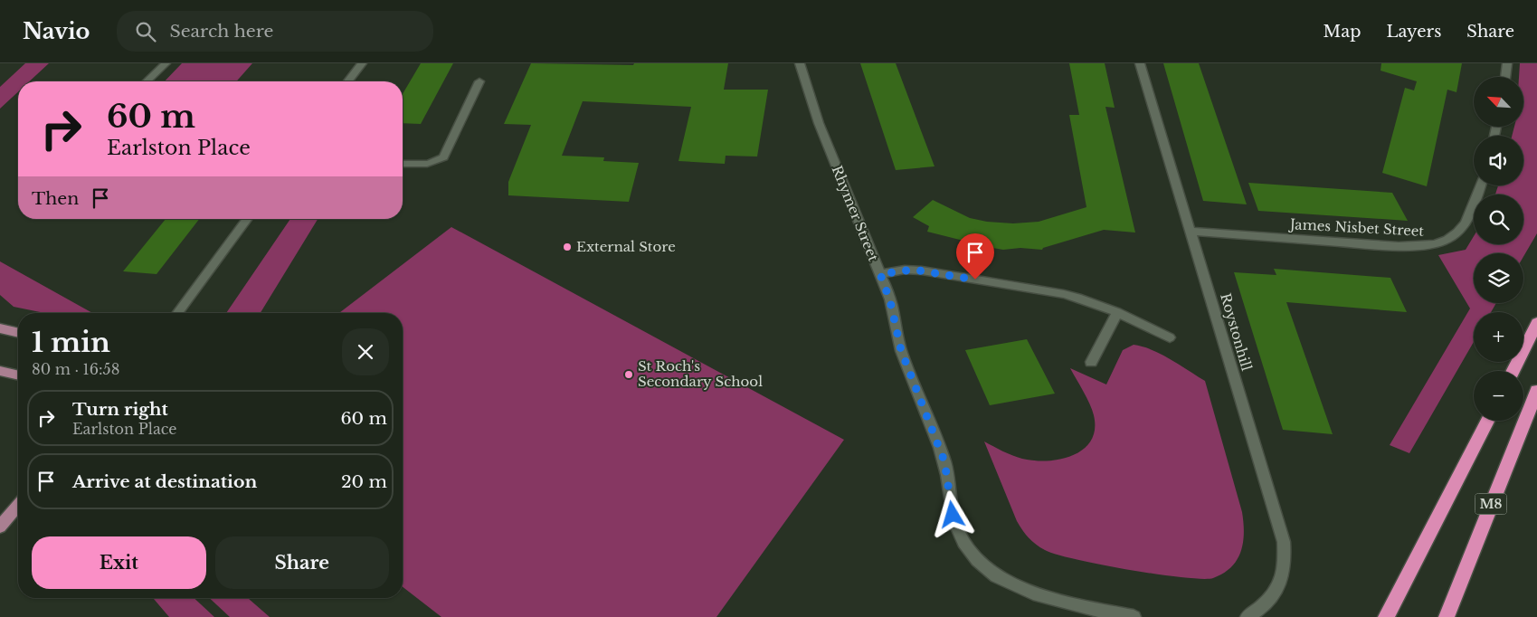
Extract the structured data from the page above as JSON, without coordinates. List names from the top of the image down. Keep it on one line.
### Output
{"streets":{"highway":["M8"],"street":["Rhymer Street","James Nisbet Street","Roystonhill"]},"crossings":[["James Nisbet Street","Roystonhill"]],"places":["External Store","St Roch's Secondary School"],"north":"top left","page":{"header":"Navio","search":"Search here","nav":["Map","Layers","Share"],"map_buttons":["+","−"],"turn":["60 m","Earlston Place"],"then":"Then","heading":["1 min","80 m · 16:58"],"list":[{"name":"Turn right","note":"Earlston Place","value":"60 m"},{"name":"Arrive at destination","value":"20 m"}],"buttons":["Exit","Share"]}}
